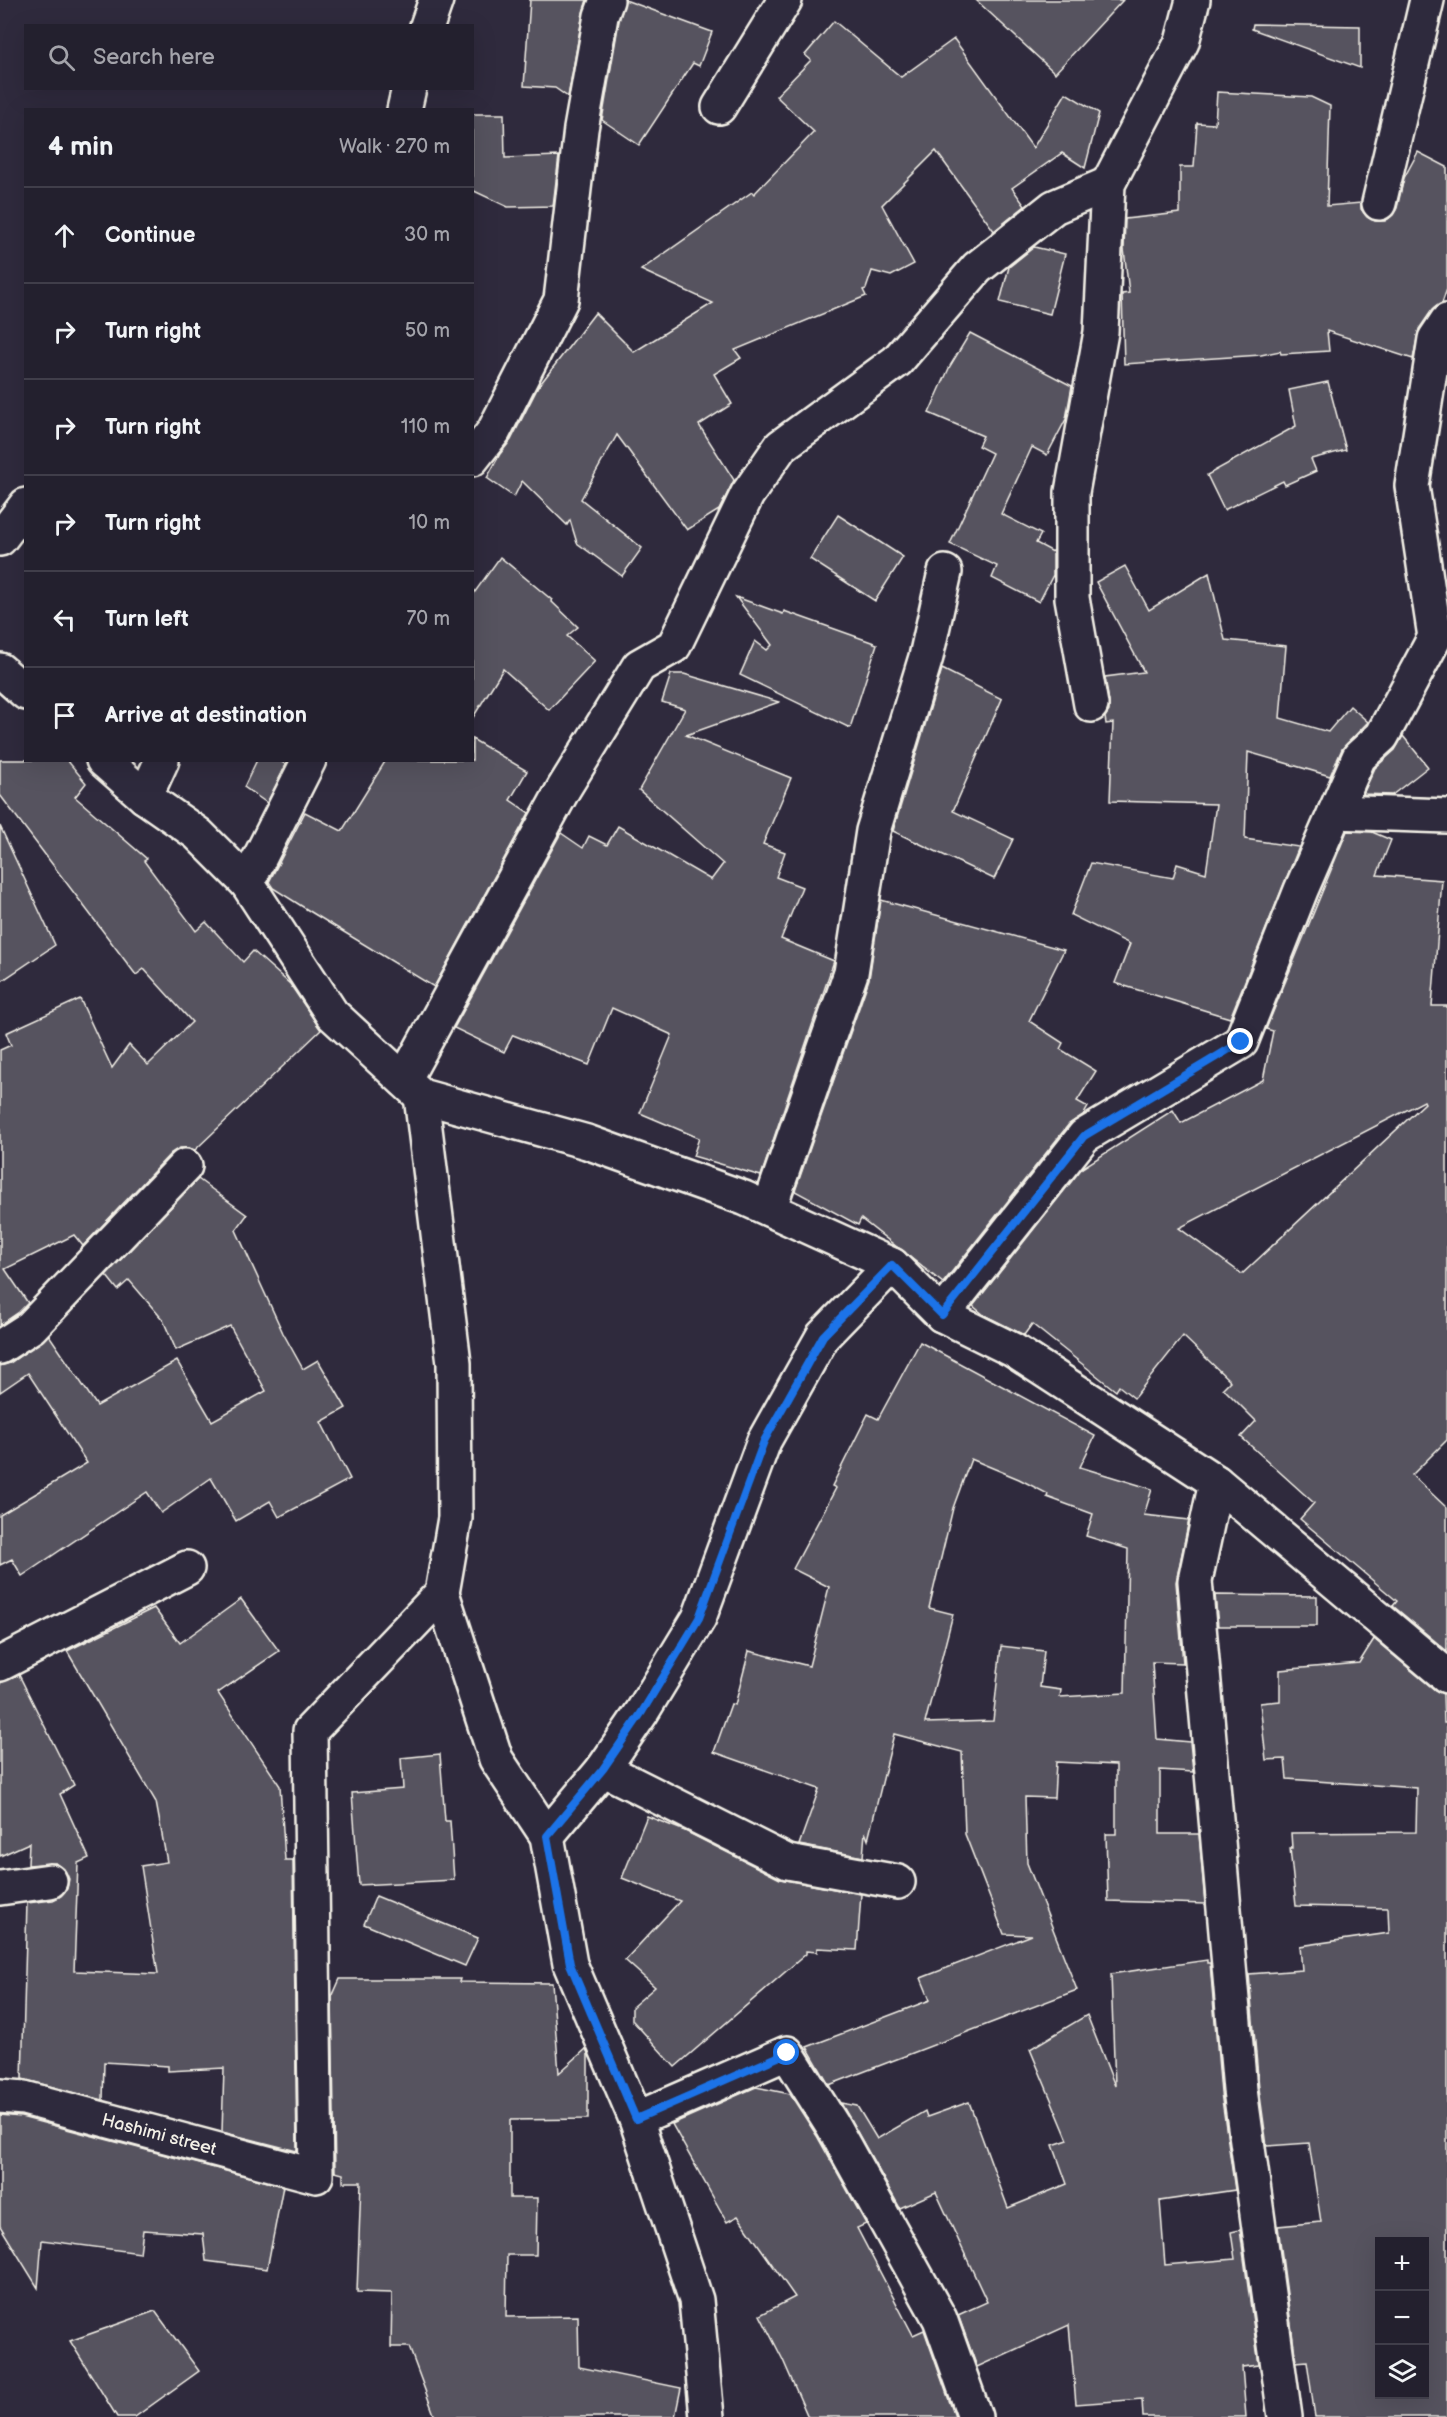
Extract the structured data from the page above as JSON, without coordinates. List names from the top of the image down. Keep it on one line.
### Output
{"streets":{"street":["Hashimi street"]},"page":{"search":"Search here","heading":["4 min","Walk · 270 m"],"list":[["Continue","30 m"],["Turn right","50 m"],["Turn right","110 m"],["Turn right","10 m"],["Turn left","70 m"],"Arrive at destination"],"map_buttons":["+","−"]}}
